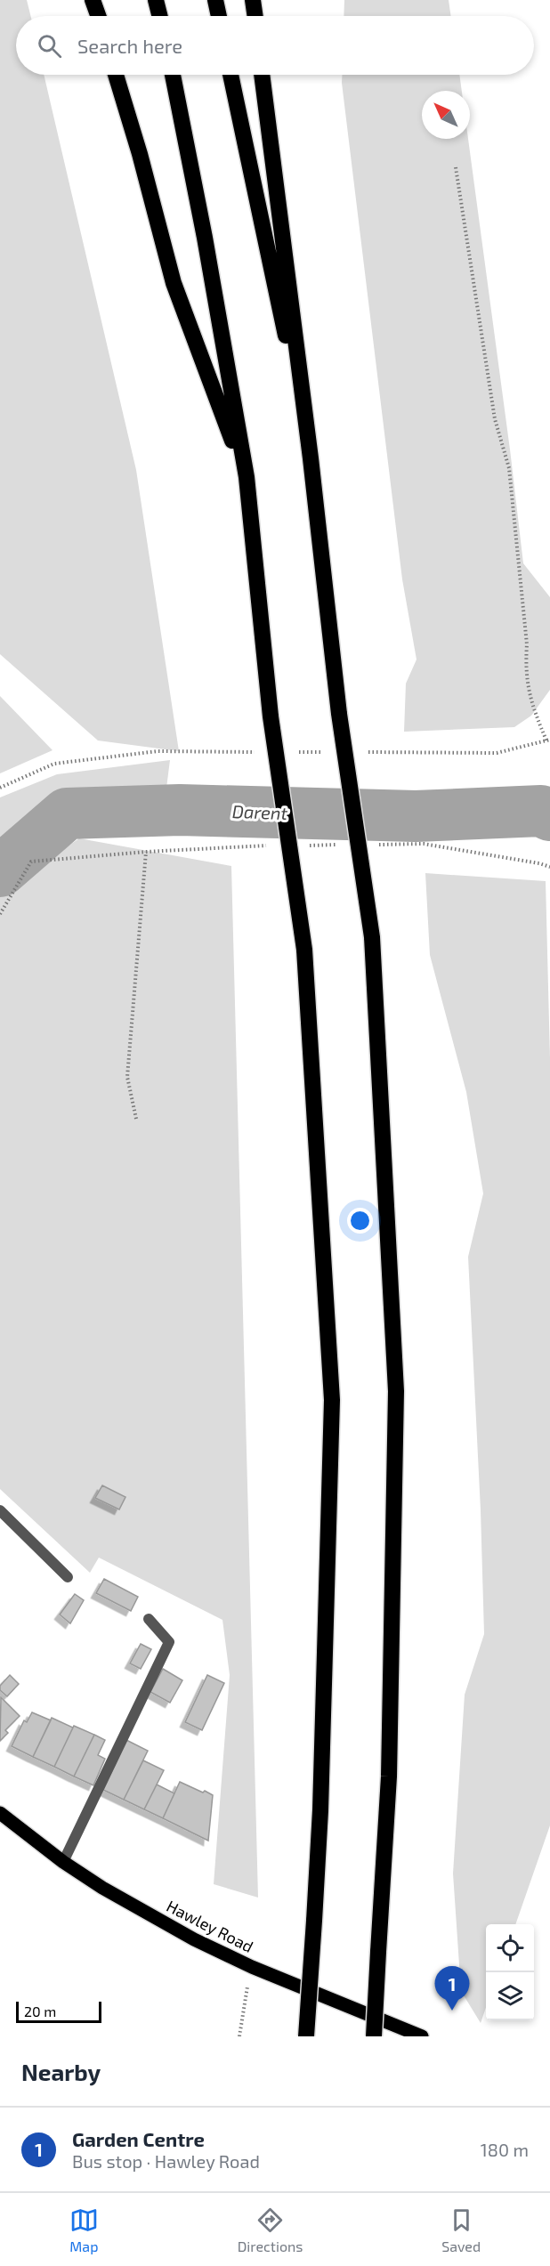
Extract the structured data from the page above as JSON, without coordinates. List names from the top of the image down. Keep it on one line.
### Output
{"streets":{"main road":["Hawley Road"]},"water":["Darent"],"scale_bar":"20 m","north":"top left","page":{"search":"Search here","pins":"1","scale":"20 m","heading":"Nearby","list":[{"mark":"1","name":"Garden Centre","note":"Bus stop · Hawley Road","value":"180 m"}],"nav":["Map","Directions","Saved"]}}
